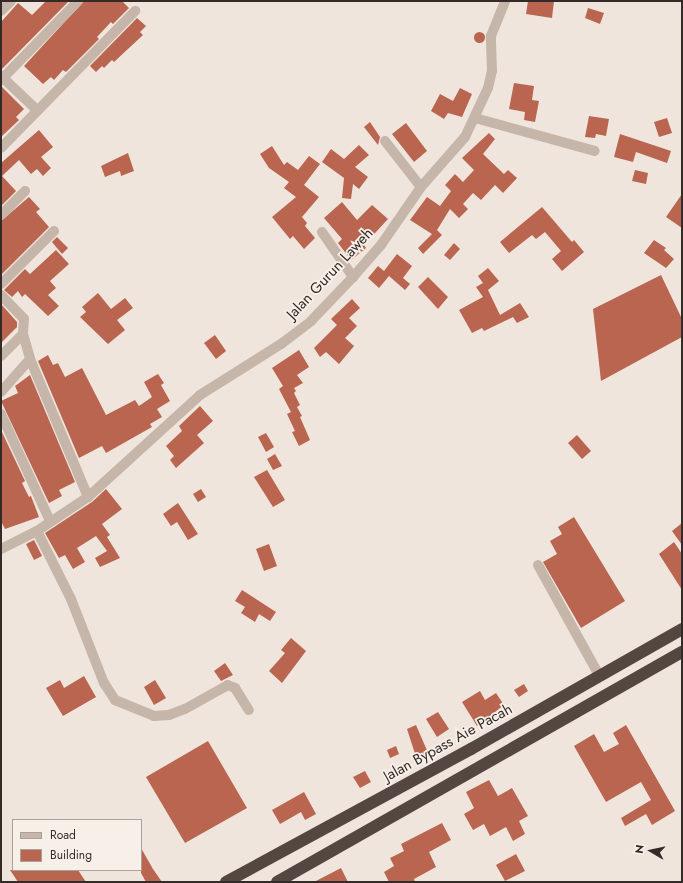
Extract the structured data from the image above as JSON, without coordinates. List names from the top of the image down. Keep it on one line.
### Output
{"streets":{"highway":["Jalan Bypass Aie Pacah"],"street":["Jalan Gurun Laweh"]},"legend":["Road","Building"],"north":"left"}
